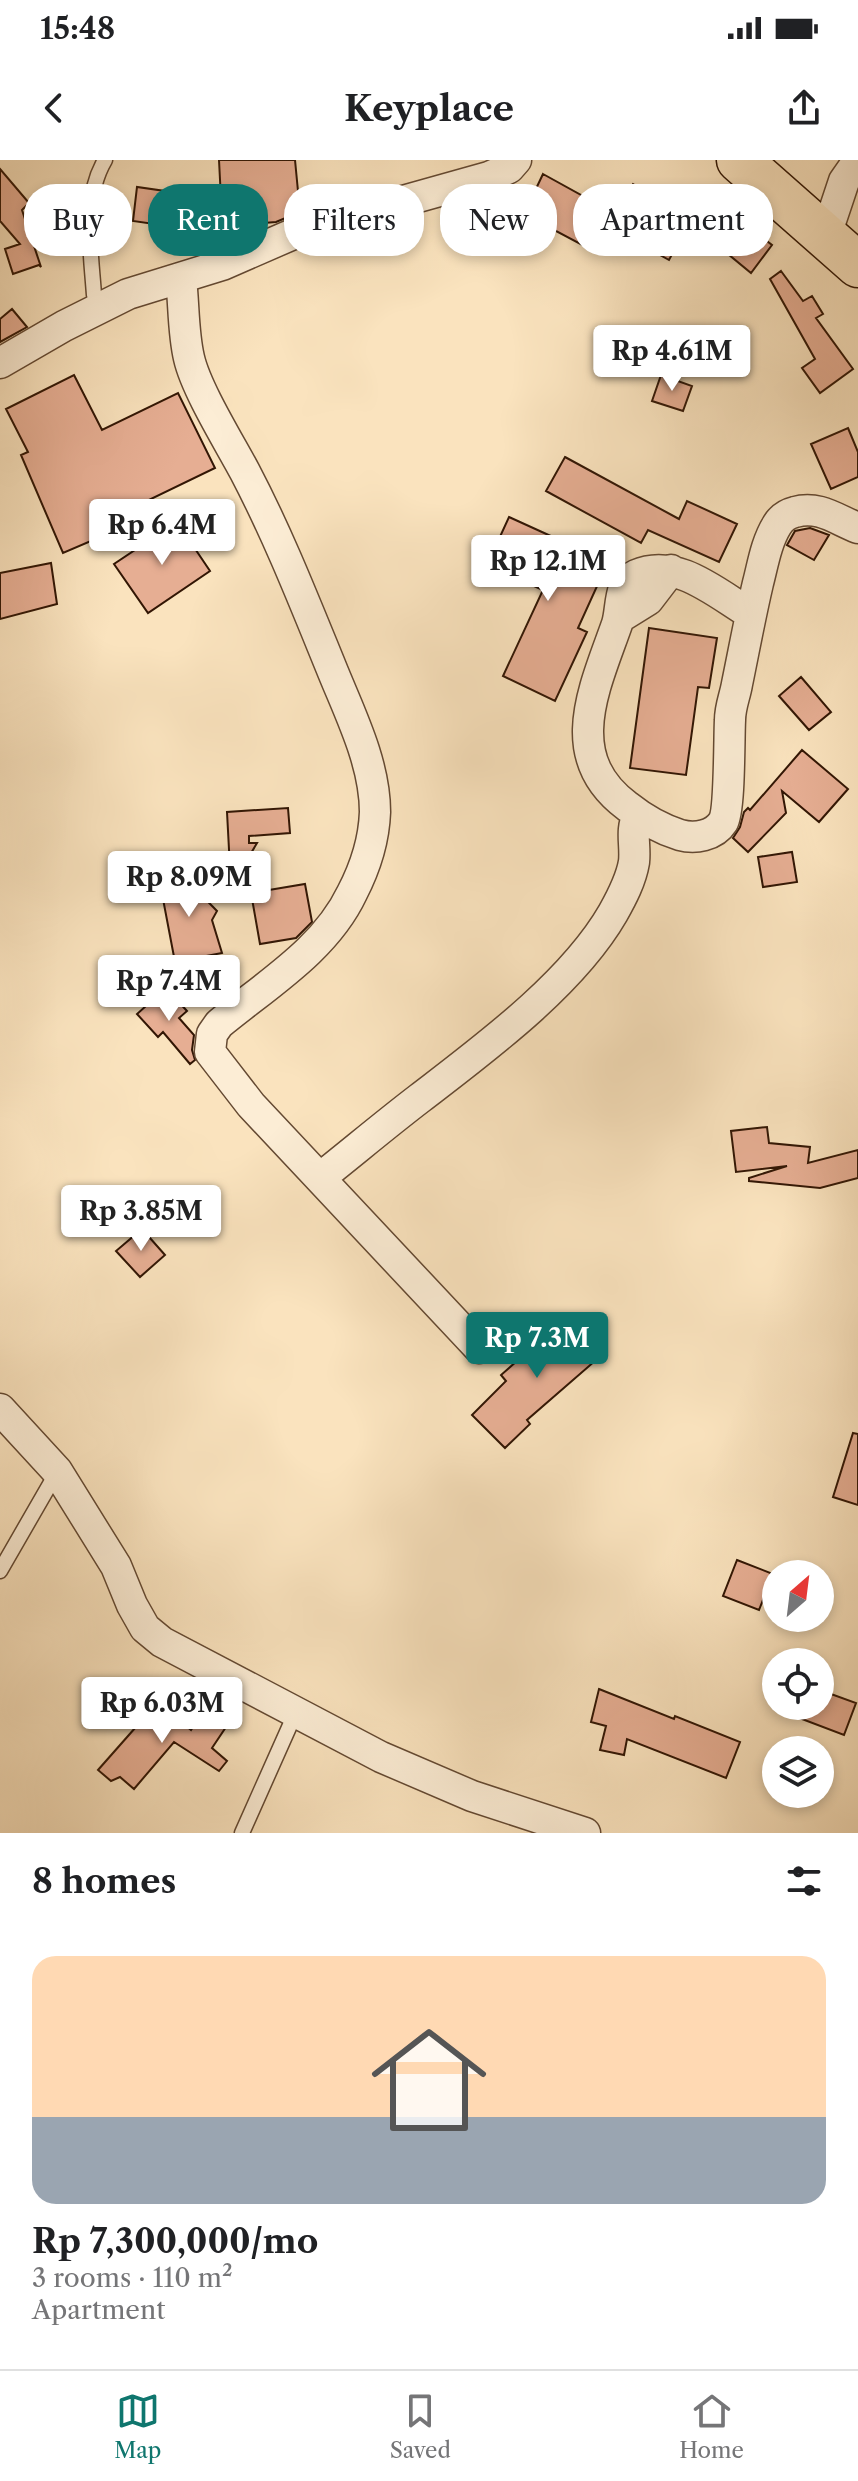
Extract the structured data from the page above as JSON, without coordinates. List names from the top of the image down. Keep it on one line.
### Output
{"north":"top right","page":{"status":"15:48","header":"Keyplace","chip":["Buy","Rent","Filters","New","Apartment"],"price":["Rp 4.61M","Rp 6.4M","Rp 12.1M","Rp 8.09M","Rp 7.4M","Rp 3.85M","Rp 7.3M","Rp 6.03M"],"heading":"8 homes","list":[{"name":"Rp 7,300,000/mo","note":"3 rooms · 110 m² · Apartment"}],"tabs":["Map","Saved","Home"]}}
